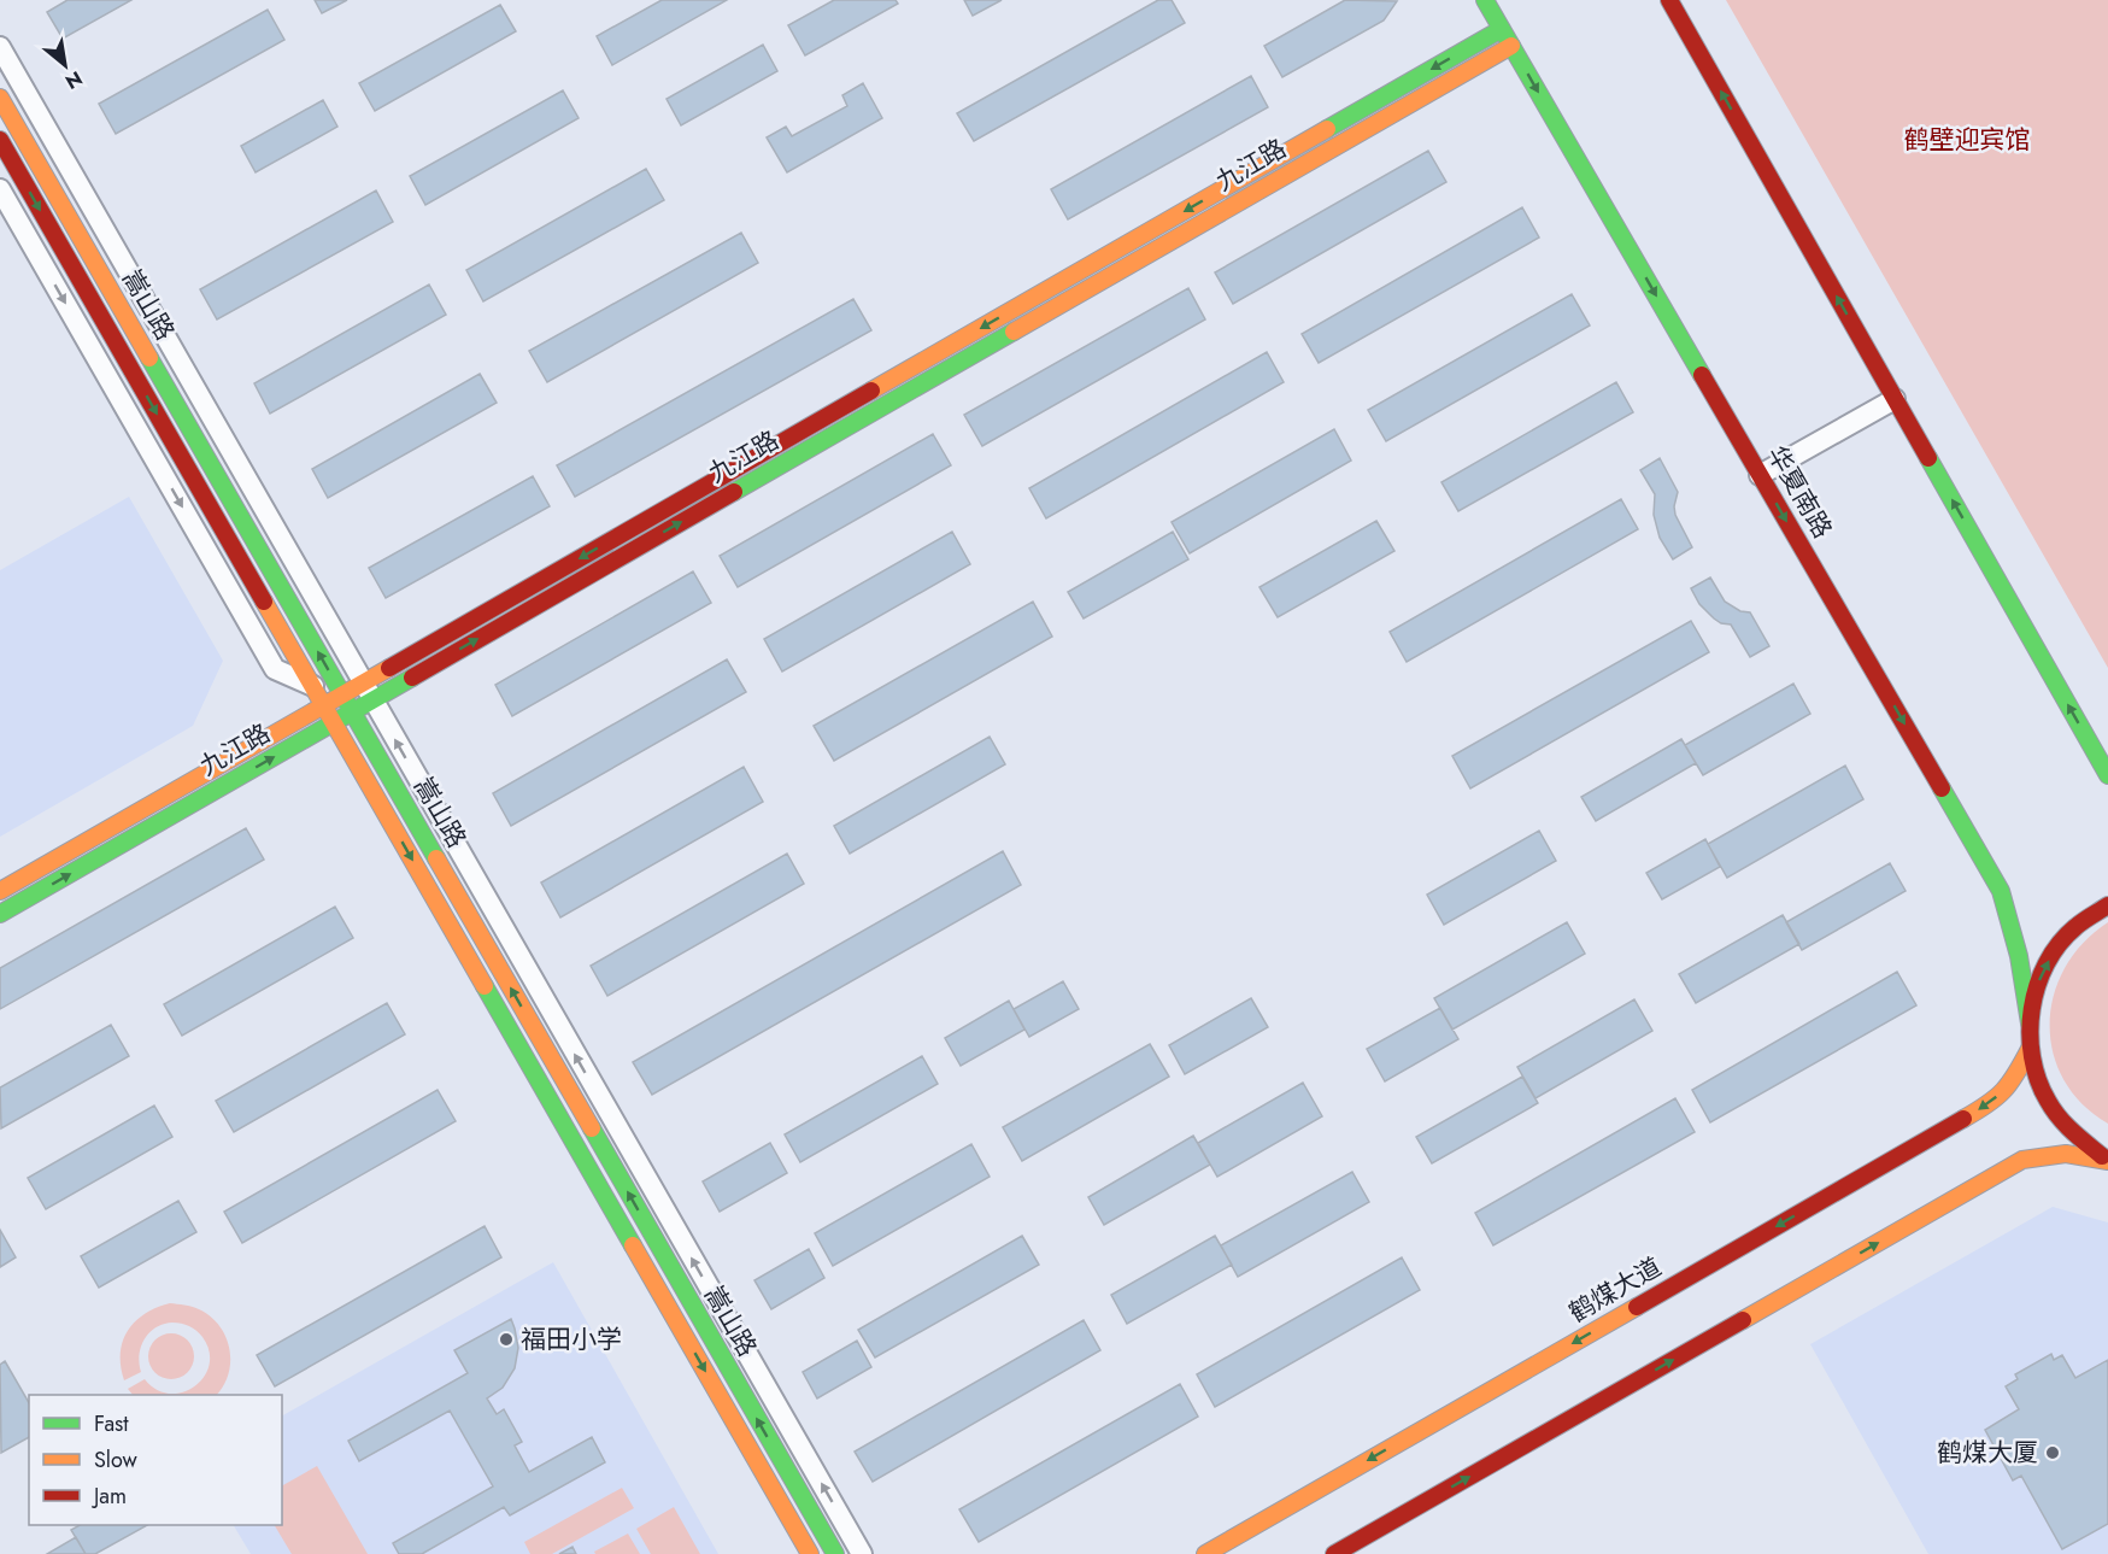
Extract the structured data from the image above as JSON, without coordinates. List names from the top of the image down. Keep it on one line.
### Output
{"streets":{"street":["九江路","嵩山路","华夏南路","鹤煤大道"]},"crossings":[["九江路","嵩山路"],["九江路","华夏南路"]],"one_way":["华夏南路"],"parks":["鹤壁迎宾馆"],"places":["福田小学","鹤煤大厦"],"legend":["Fast","Slow","Jam"],"north":"bottom right"}
